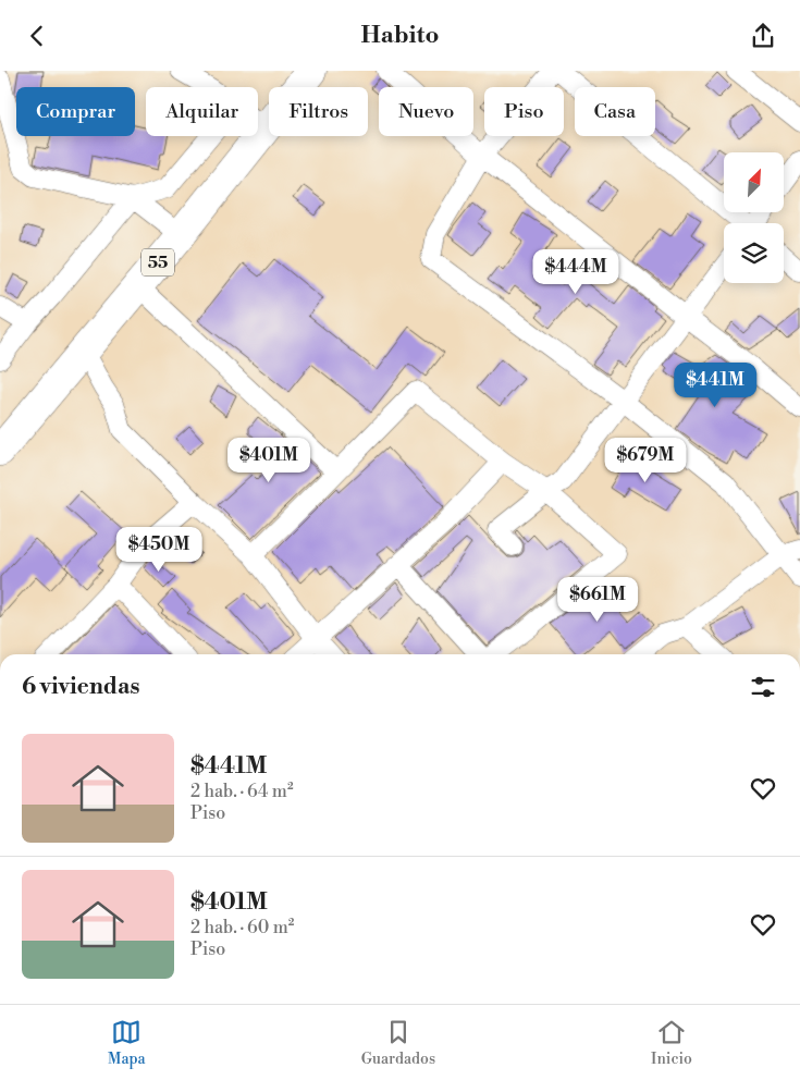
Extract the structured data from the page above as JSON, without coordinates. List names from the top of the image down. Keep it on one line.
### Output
{"streets":{"highway":["55"]},"north":"top right","page":{"header":"Habito","chip":["Comprar","Alquilar","Filtros","Nuevo","Piso","Casa"],"price":["$444M","$441M","$401M","$679M","$450M","$661M"],"heading":"6 viviendas","list":[{"name":"$441M","note":"2 hab. · 64 m² · Piso"},{"name":"$401M","note":"2 hab. · 60 m² · Piso"}],"tabs":["Mapa","Guardados","Inicio"]}}
